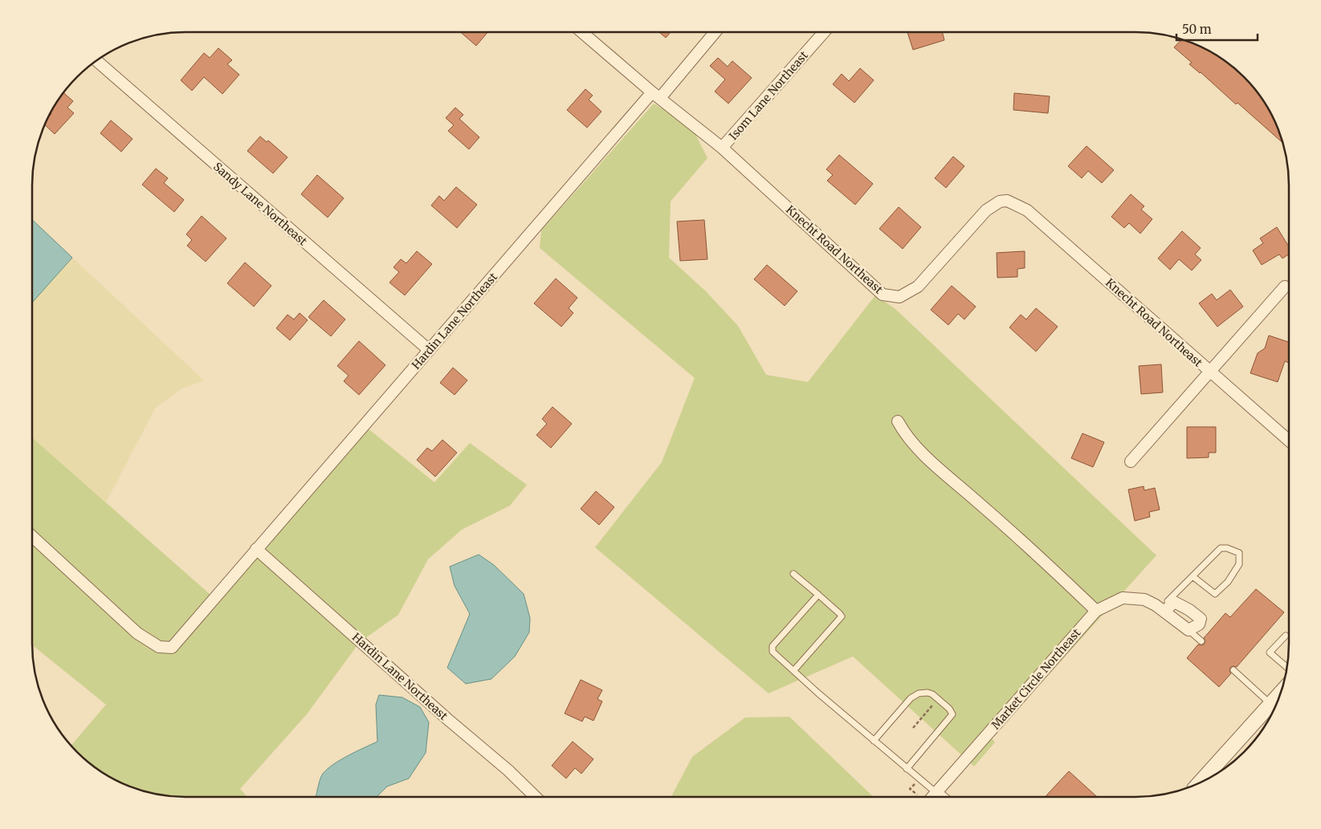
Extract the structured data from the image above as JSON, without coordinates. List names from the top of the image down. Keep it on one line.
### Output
{"streets":{"street":["Isom Lane Northeast","Sandy Lane Northeast","Knecht Road Northeast","Hardin Lane Northeast","Market Circle Northeast"]},"crossings":[["Isom Lane Northeast","Knecht Road Northeast"],["Sandy Lane Northeast","Hardin Lane Northeast"],["Knecht Road Northeast","Hardin Lane Northeast"]],"scale_bar":"50 m"}
